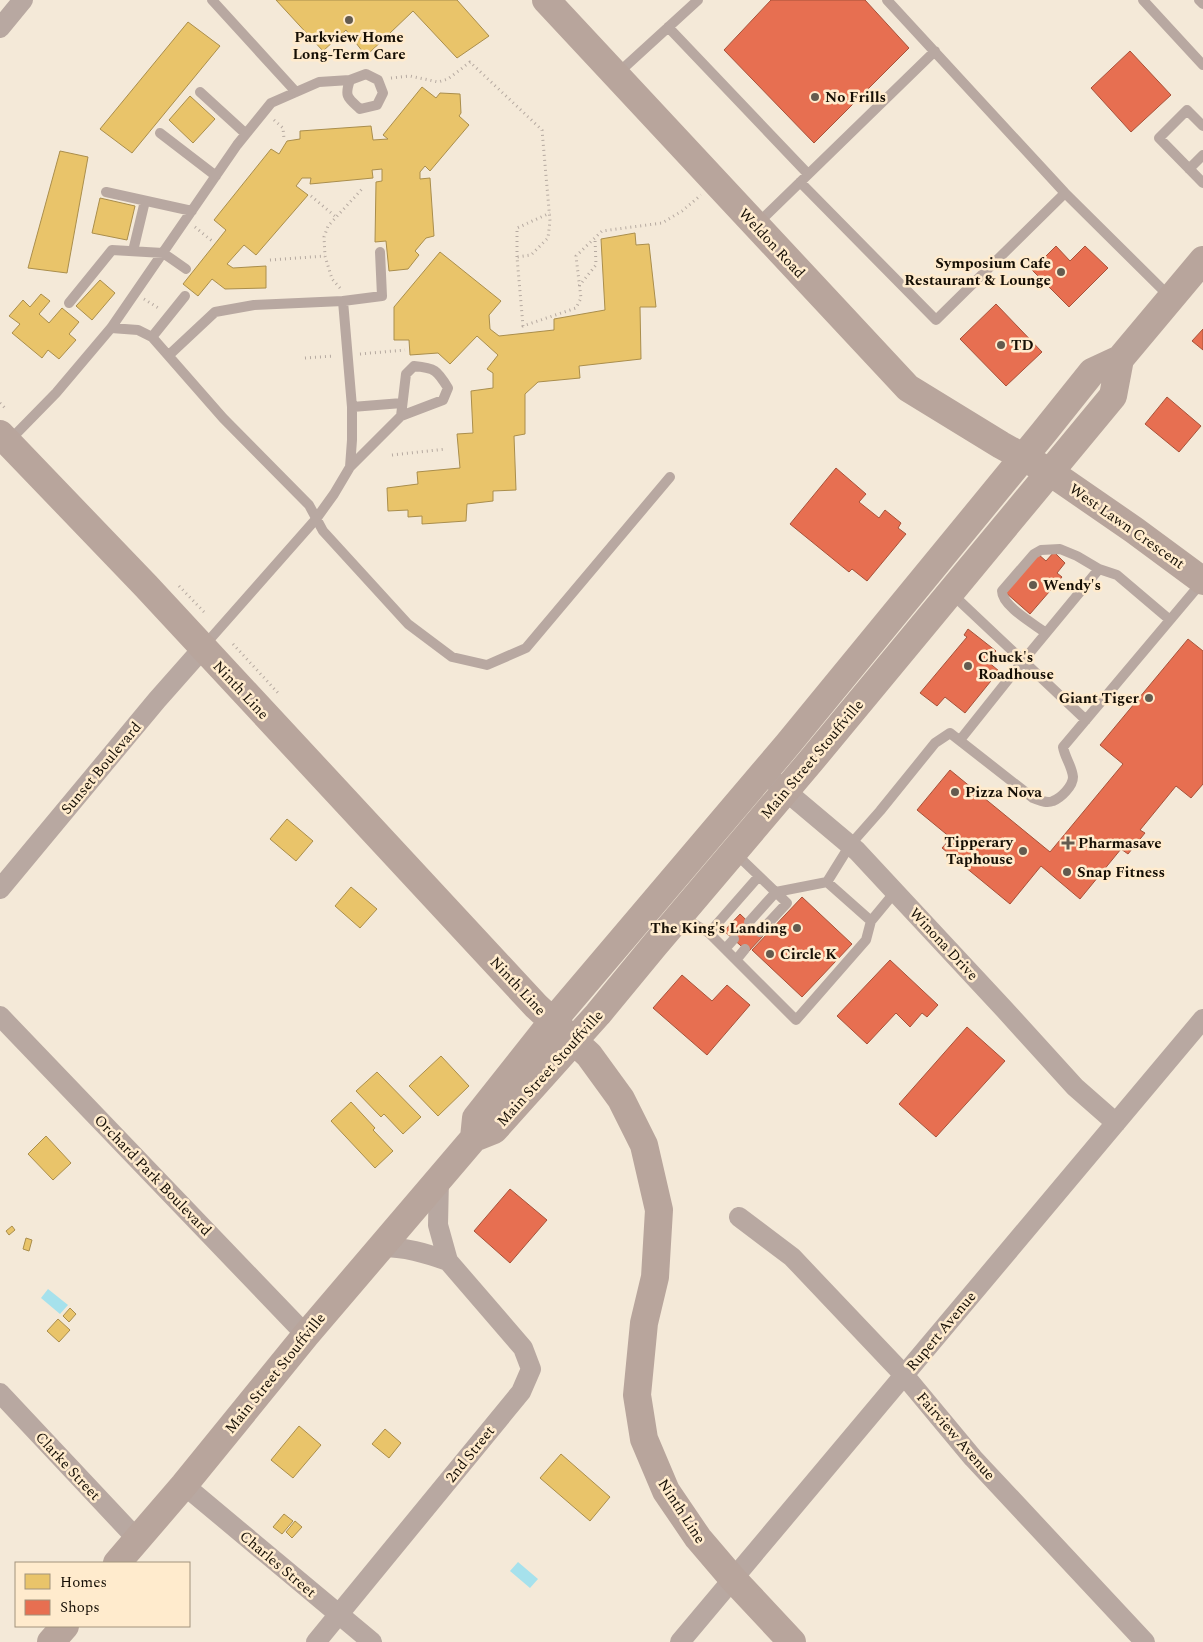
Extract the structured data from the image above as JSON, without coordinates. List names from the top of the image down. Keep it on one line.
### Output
{"streets":{"main road":["Weldon Road","West Lawn Crescent","Ninth Line","Main Street Stouffville"],"street":["Sunset Boulevard","Winona Drive","Orchard Park Boulevard","Rupert Avenue","Fairview Avenue","2nd Street","Clarke Street","Charles Street"]},"crossings":[["Weldon Road","West Lawn Crescent"],["Weldon Road","Main Street Stouffville"],["West Lawn Crescent","Main Street Stouffville"],["Ninth Line","Main Street Stouffville"],["Ninth Line","Sunset Boulevard"],["Ninth Line","Rupert Avenue"],["Main Street Stouffville","Winona Drive"],["Main Street Stouffville","Orchard Park Boulevard"],["Main Street Stouffville","2nd Street"],["Main Street Stouffville","Clarke Street"],["Main Street Stouffville","Charles Street"],["Winona Drive","Rupert Avenue"],["Rupert Avenue","Fairview Avenue"],["2nd Street","Charles Street"]],"places":{"other":["Parkview Home Long-Term Care","No Frills","Symposium Cafe Restaurant & Lounge","TD","Wendy's","Chuck's Roadhouse","Giant Tiger","Pizza Nova","Tipperary Taphouse","Snap Fitness","The King's Landing","Circle K"],"health":["Pharmasave"]},"legend":["Homes","Shops"]}
